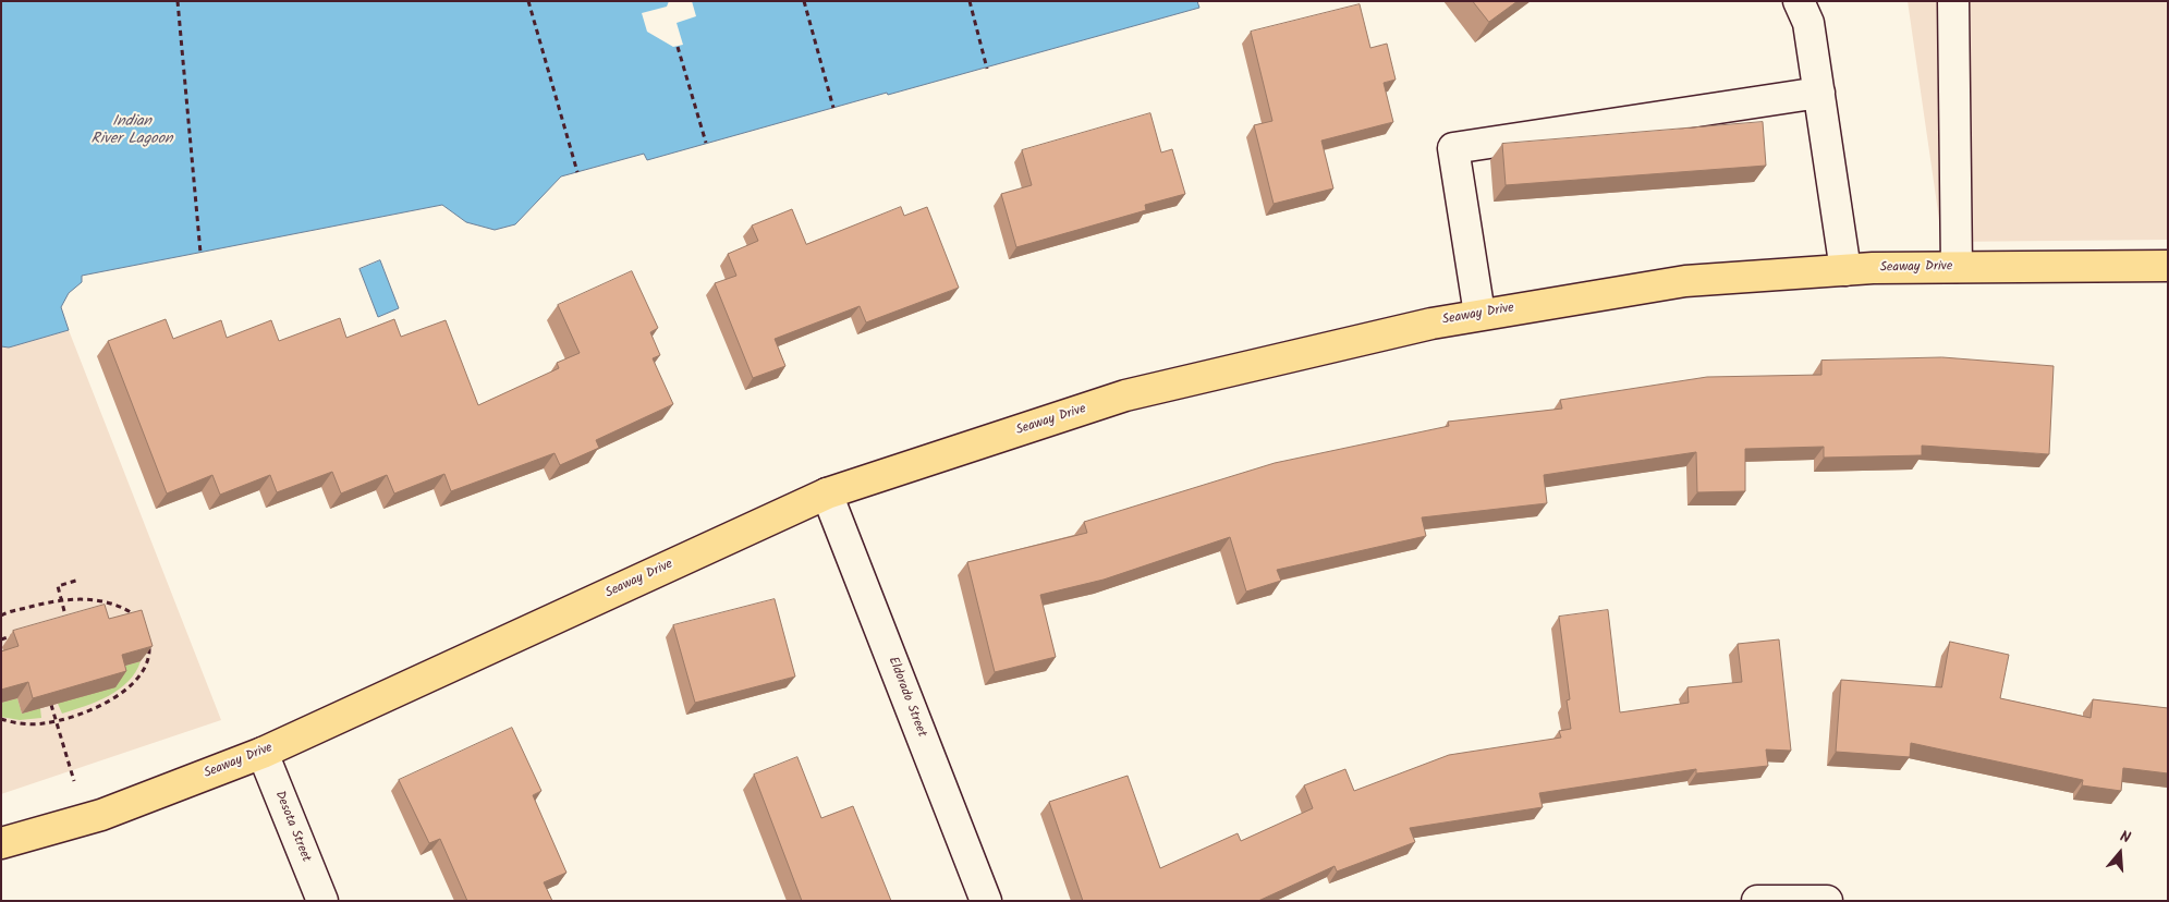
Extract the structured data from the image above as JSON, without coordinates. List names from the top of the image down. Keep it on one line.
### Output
{"streets":{"main road":["Seaway Drive"],"street":["Eldorado Street","Desota Street"]},"crossings":[["Seaway Drive","Eldorado Street"],["Seaway Drive","Desota Street"]],"water":["Indian River Lagoon"],"north":"top"}
